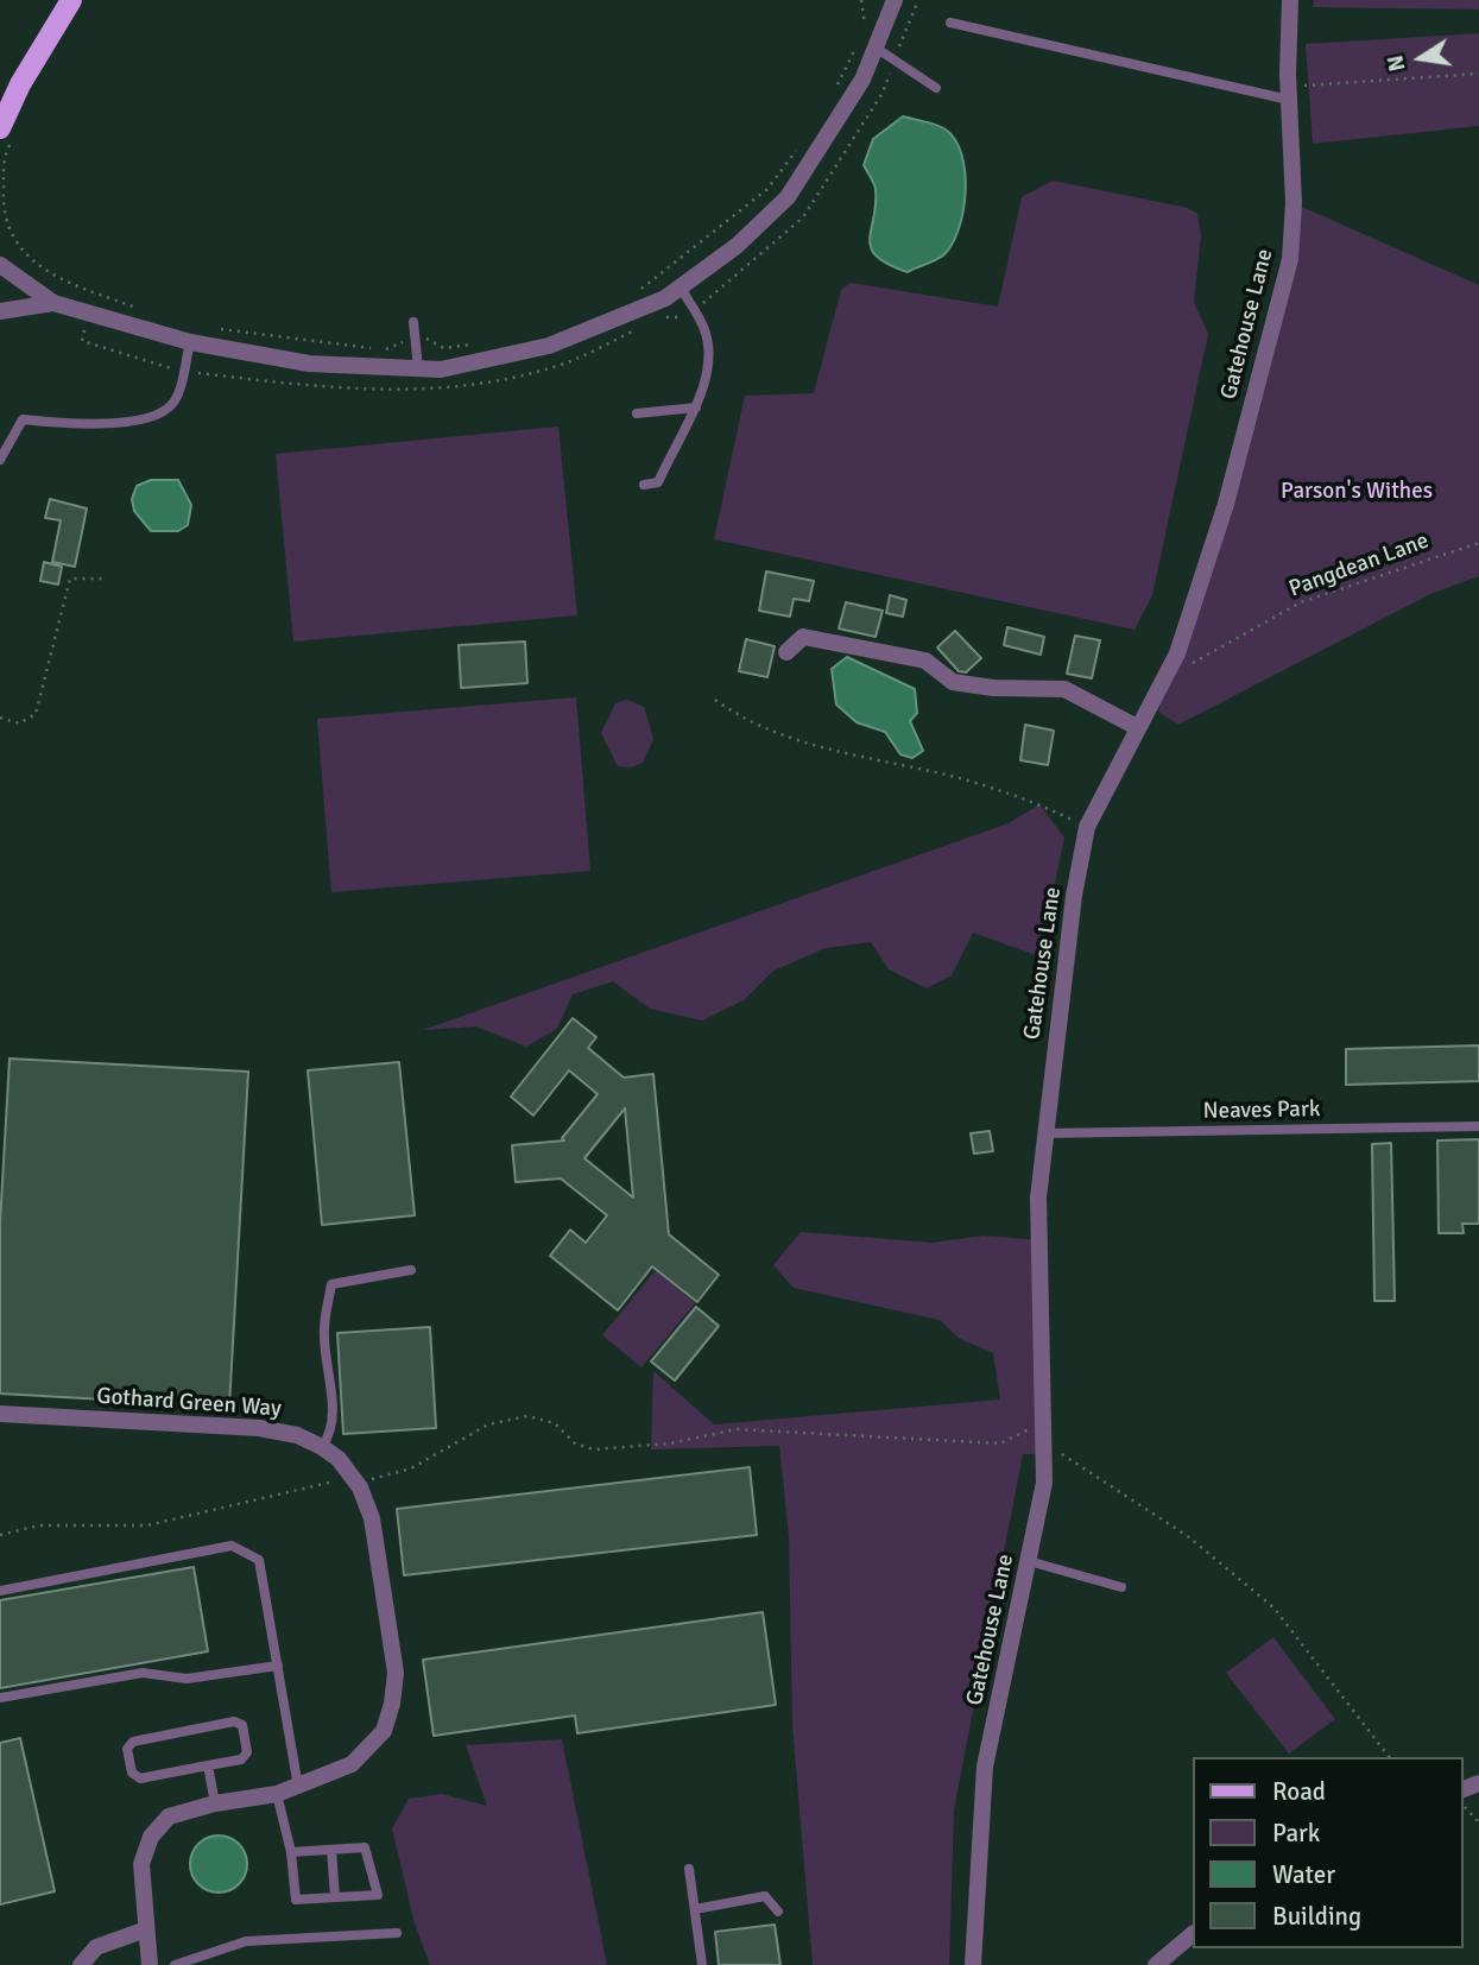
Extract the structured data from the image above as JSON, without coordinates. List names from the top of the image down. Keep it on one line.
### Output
{"streets":{"street":["Gatehouse Lane","Gothard Green Way"],"lane":["Neaves Park"],"path":["Pangdean Lane"]},"crossings":[["Gatehouse Lane","Pangdean Lane"],["Gatehouse Lane","Neaves Park"]],"parks":["Parson's Withes"],"legend":["Road","Park","Water","Building"],"north":"left"}
